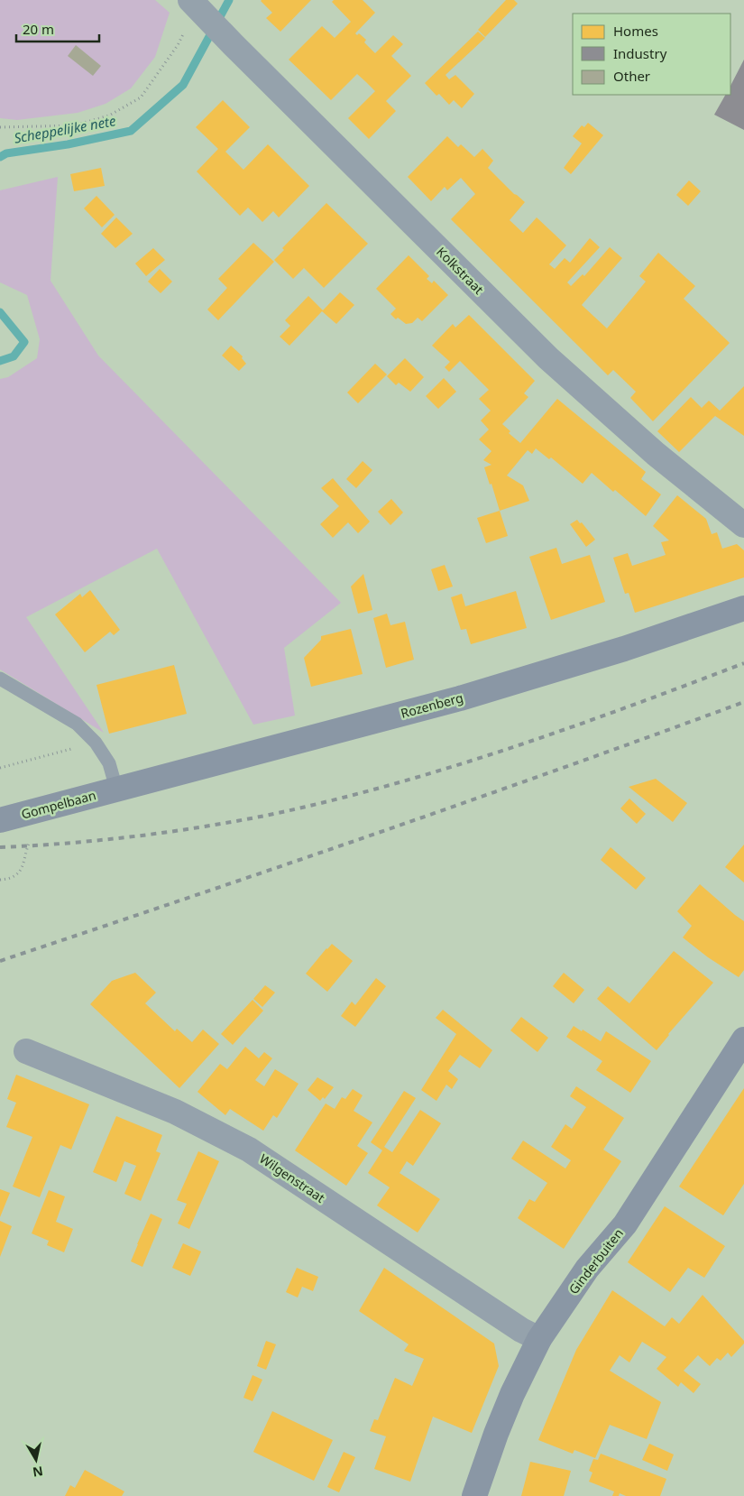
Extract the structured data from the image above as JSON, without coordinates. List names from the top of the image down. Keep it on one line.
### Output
{"streets":{"street":["Kolkstraat","Rozenberg","Gompelbaan","Wilgenstraat","Ginderbuiten"]},"crossings":[["Rozenberg","Gompelbaan"],["Wilgenstraat","Ginderbuiten"]],"water":["Scheppelijke nete"],"legend":["Homes","Industry","Other"],"scale_bar":"20 m","north":"bottom"}
